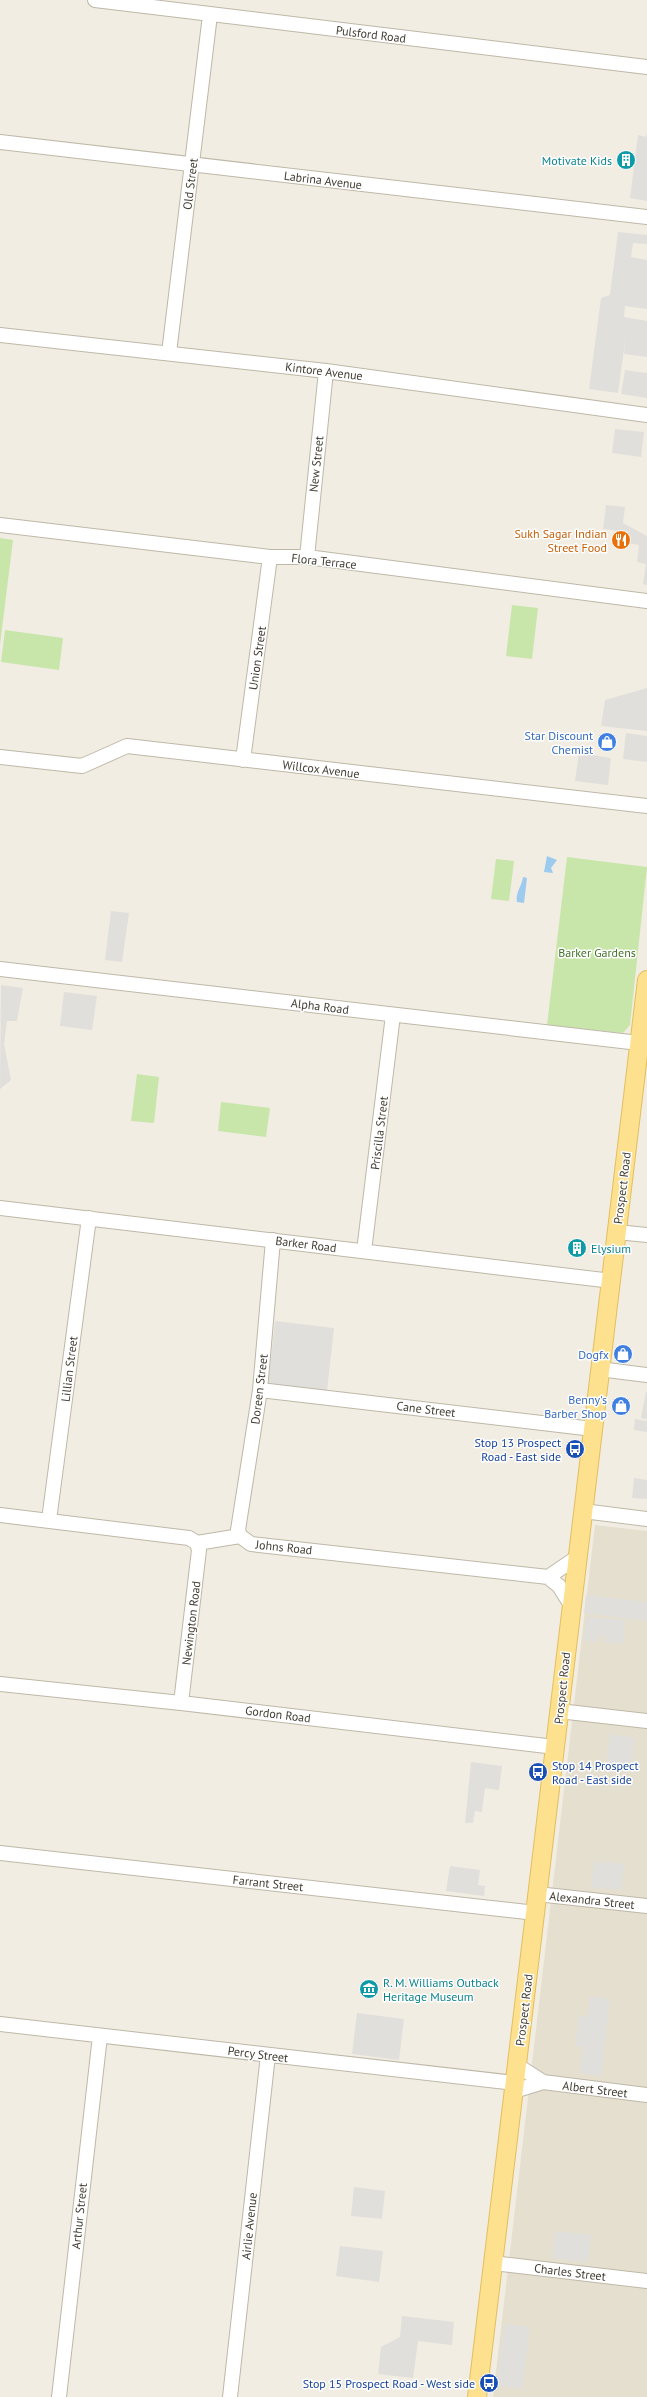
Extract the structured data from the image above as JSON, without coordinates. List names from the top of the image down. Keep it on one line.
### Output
{"streets":{"main road":["Prospect Road"],"street":["Pulsford Road","Labrina Avenue","Old Street","Kintore Avenue","New Street","Flora Terrace","Union Street","Willcox Avenue","Alpha Road","Priscilla Street","Barker Road","Lillian Street","Doreen Street","Cane Street","Johns Road","Newington Road","Gordon Road","Farrant Street","Alexandra Street","Percy Street","Albert Street","Arthur Street","Airlie Avenue","Charles Street"]},"crossings":[["Pulsford Road","Old Street"],["Labrina Avenue","Old Street"],["Old Street","Kintore Avenue"],["Kintore Avenue","New Street"],["New Street","Flora Terrace"],["Flora Terrace","Union Street"],["Union Street","Willcox Avenue"],["Alpha Road","Priscilla Street"],["Alpha Road","Prospect Road"],["Priscilla Street","Barker Road"],["Prospect Road","Barker Road"],["Prospect Road","Cane Street"],["Prospect Road","Gordon Road"],["Prospect Road","Farrant Street"],["Prospect Road","Alexandra Street"],["Prospect Road","Percy Street"],["Prospect Road","Albert Street"],["Prospect Road","Charles Street"],["Barker Road","Lillian Street"],["Barker Road","Doreen Street"],["Lillian Street","Johns Road"],["Doreen Street","Cane Street"],["Doreen Street","Johns Road"],["Johns Road","Newington Road"],["Newington Road","Gordon Road"],["Percy Street","Albert Street"],["Percy Street","Arthur Street"],["Percy Street","Airlie Avenue"]],"parks":["Barker Gardens"],"places":{"building":["Motivate Kids","Elysium"],"restaurant":["Sukh Sagar Indian Street Food"],"shop":["Star Discount Chemist","Dogfx","Benny's Barber Shop"],"bus stop":["Stop 13 Prospect Road - East side","Stop 14 Prospect Road - East side","Stop 15 Prospect Road - West side"],"museum":["R. M. Williams Outback Heritage Museum"]}}
